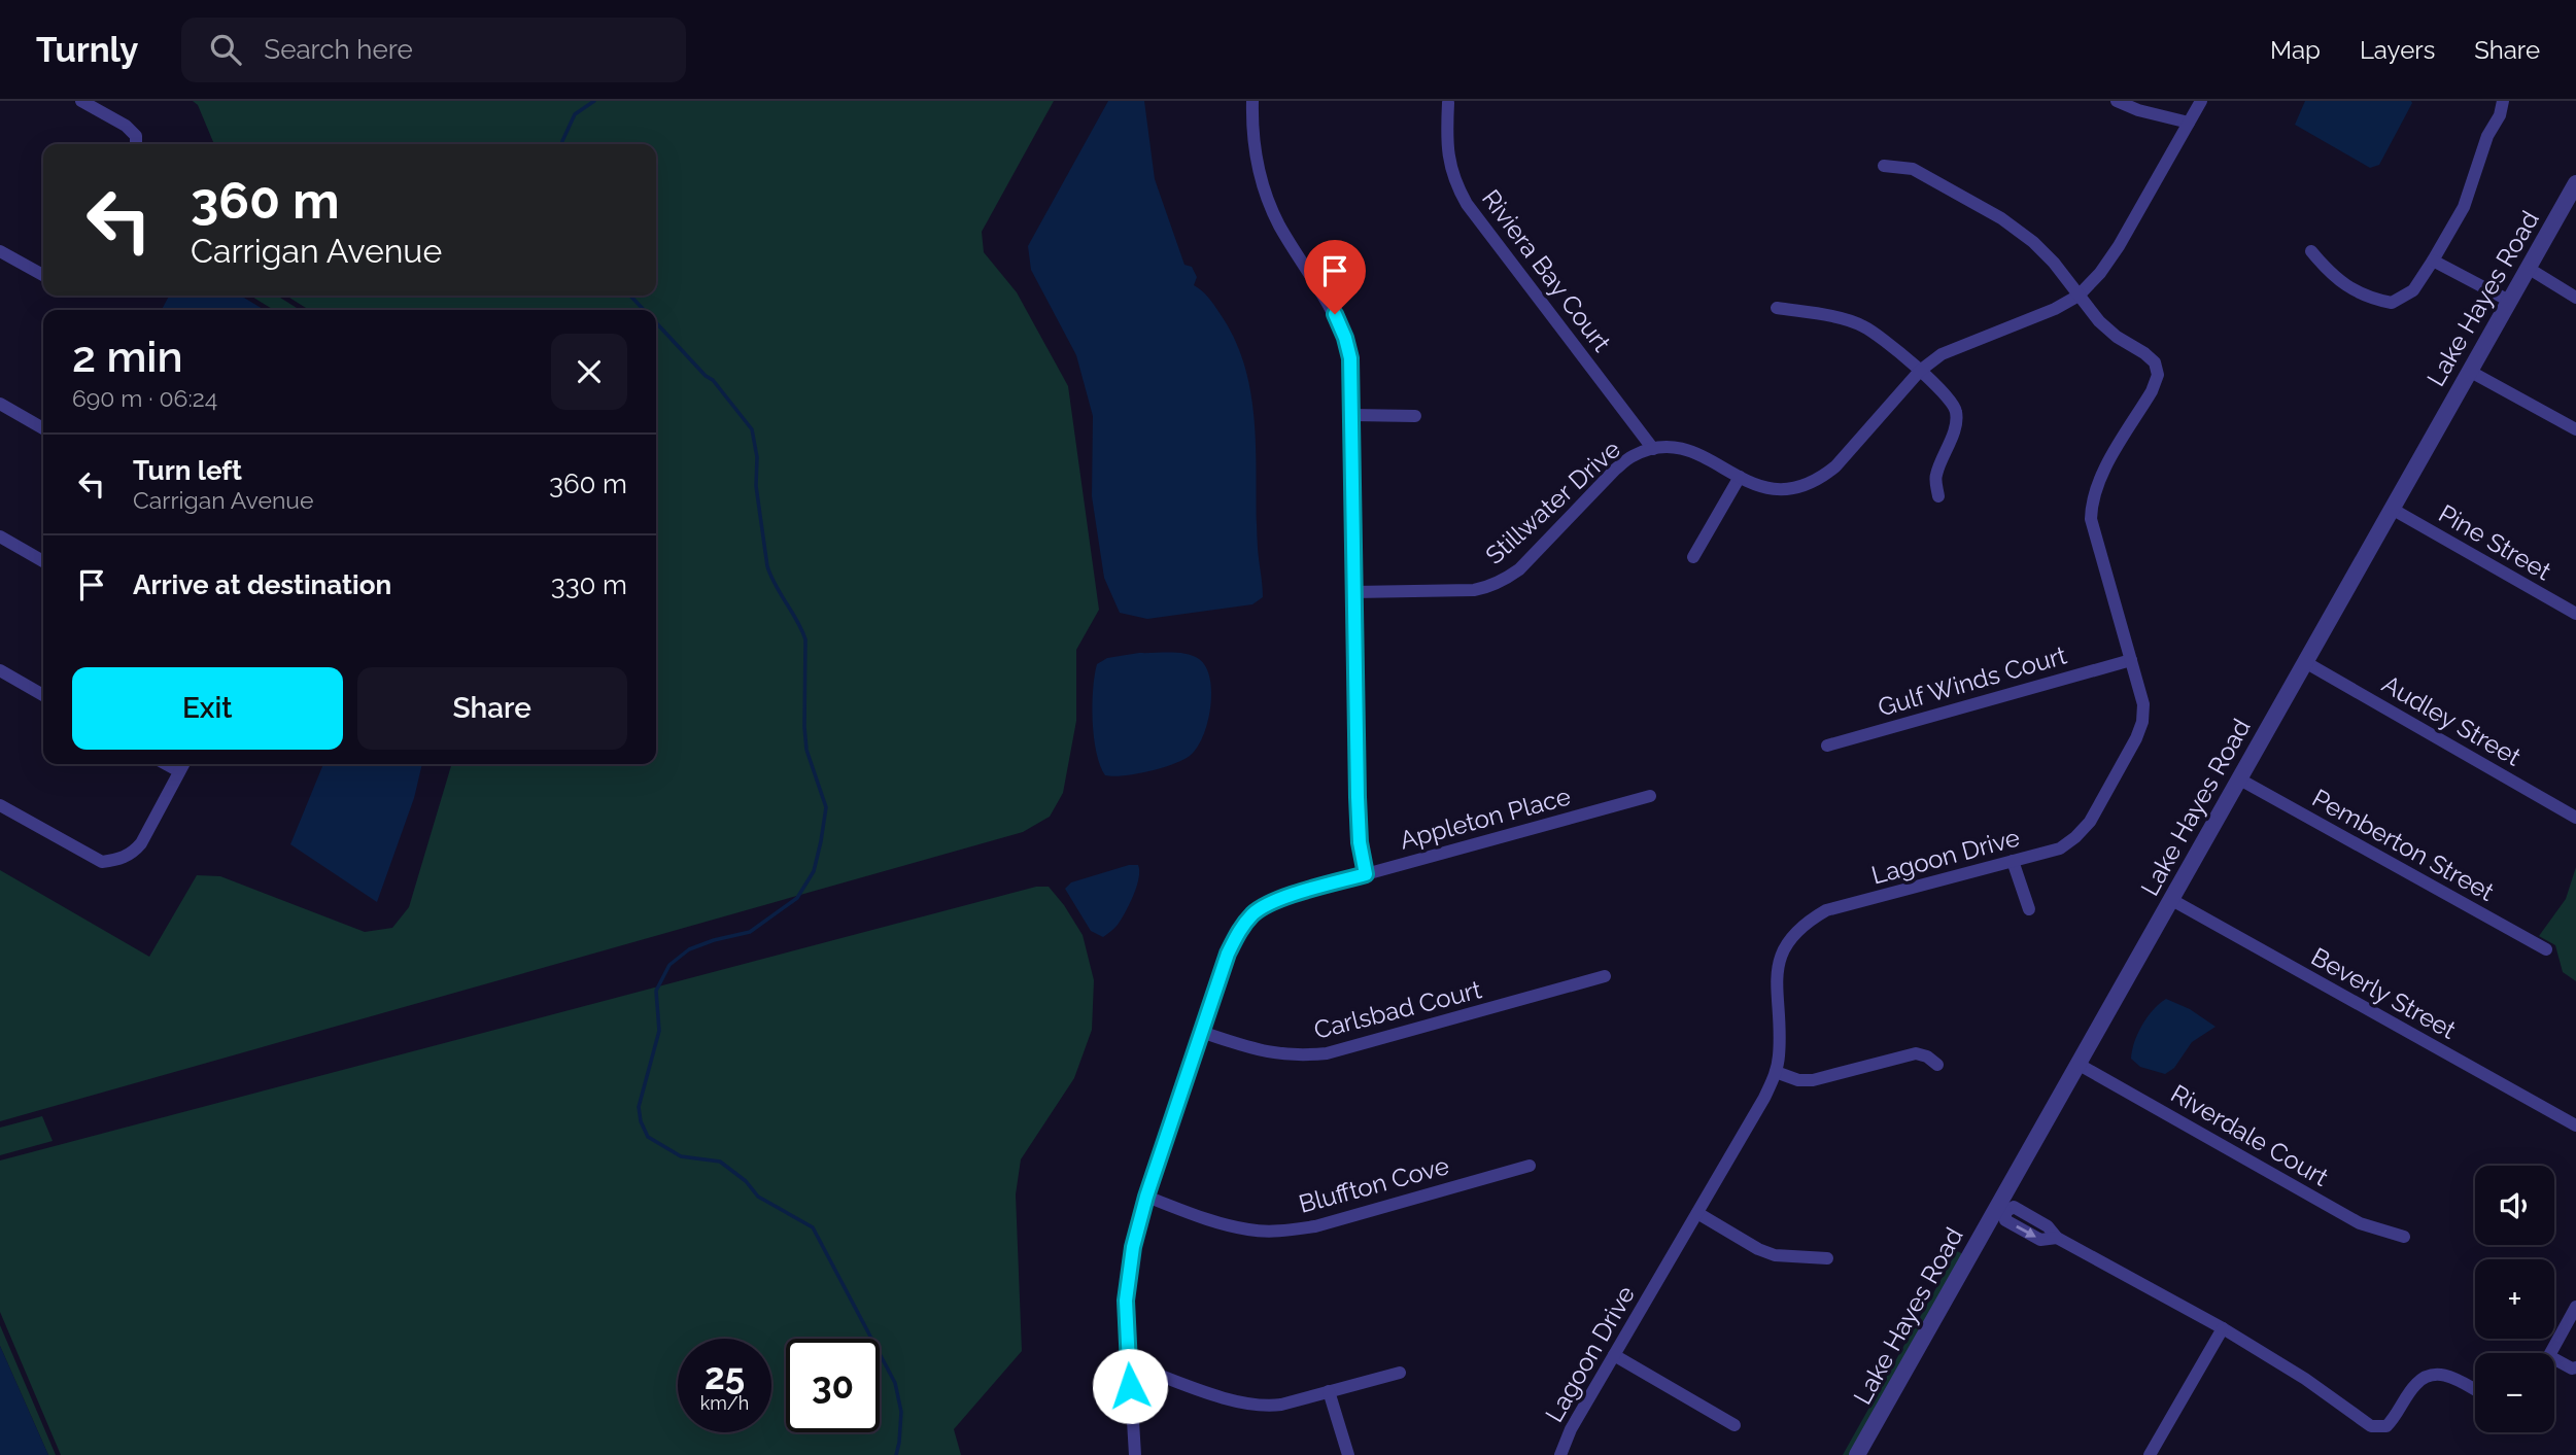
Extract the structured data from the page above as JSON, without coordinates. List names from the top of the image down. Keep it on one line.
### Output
{"streets":{"street":["Riviera Bay Court","Lake Hayes Road","Stillwater Drive","Pine Street","Gulf Winds Court","Audley Street","Appleton Place","Pemberton Street","Lagoon Drive","Beverly Street","Carlsbad Court","Riverdale Court","Bluffton Cove"]},"crossings":[["Riviera Bay Court","Stillwater Drive"],["Lake Hayes Road","Pine Street"],["Lake Hayes Road","Audley Street"],["Lake Hayes Road","Pemberton Street"],["Lake Hayes Road","Beverly Street"],["Lake Hayes Road","Riverdale Court"],["Stillwater Drive","Lagoon Drive"],["Gulf Winds Court","Lagoon Drive"],["Appleton Place","Carlsbad Court"],["Appleton Place","Bluffton Cove"]],"page":{"header":"Turnly","search":"Search here","nav":["Map","Layers","Share"],"turn":["360 m","Carrigan Avenue"],"heading":["2 min","690 m · 06:24"],"list":[{"name":"Turn left","note":"Carrigan Avenue","value":"360 m"},{"name":"Arrive at destination","value":"330 m"}],"buttons":["Exit","Share"],"map_buttons":["+","−"],"speed":"25 km/h","limit":"30"}}
